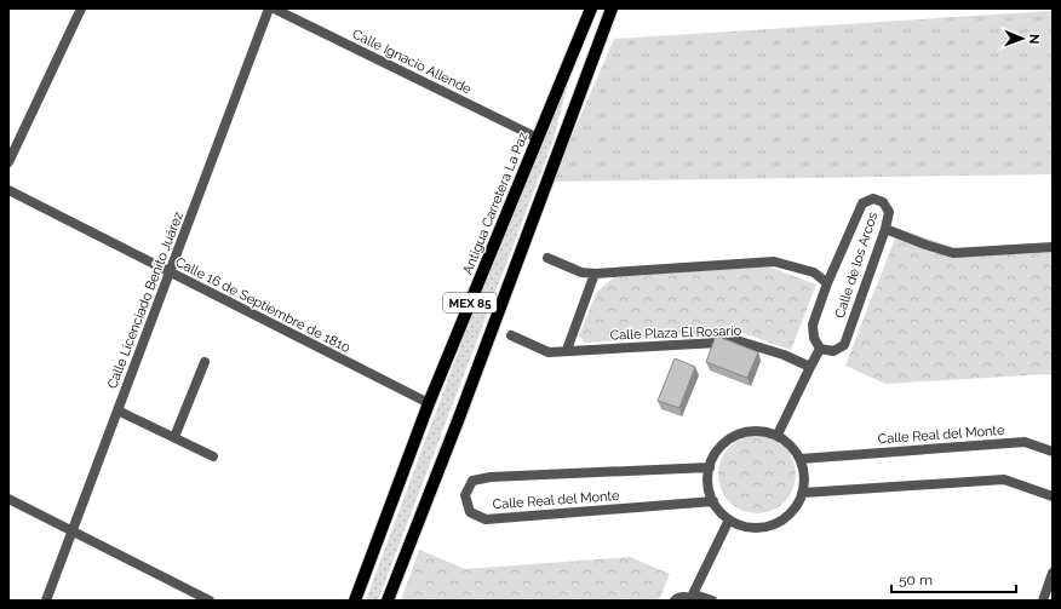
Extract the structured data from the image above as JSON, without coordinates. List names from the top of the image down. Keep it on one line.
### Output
{"streets":{"main road":["Antigua Carretera La Paz","MEX 85"],"street":["Calle Ignacio Allende","Calle de los Arcos","Calle Licenciado Benito Juárez","Calle 16 de Septiembre de 1810","Calle Plaza El Rosario","Calle Real del Monte"]},"crossings":[["Calle Ignacio Allende","Antigua Carretera La Paz"],["Antigua Carretera La Paz","Calle 16 de Septiembre de 1810"],["Calle Licenciado Benito Juárez","Calle 16 de Septiembre de 1810"]],"scale_bar":"50 m","north":"right"}
